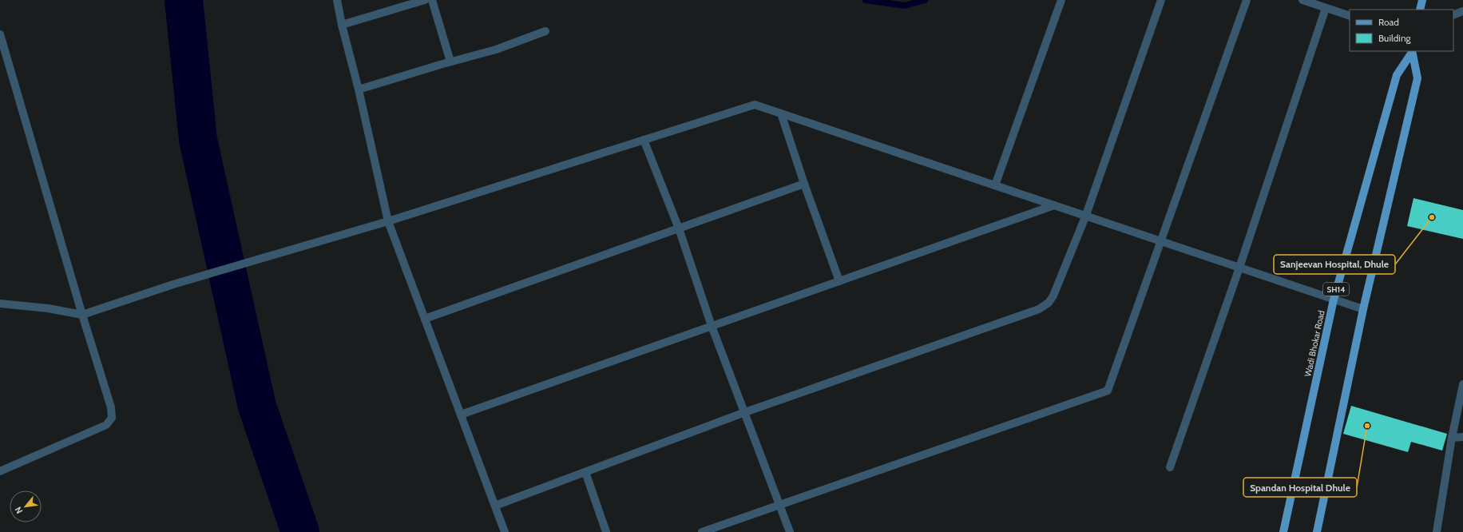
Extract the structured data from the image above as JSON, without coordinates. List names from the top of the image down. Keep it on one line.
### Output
{"streets":{"main road":["SH14","Wadi Bhokar Road"]},"places":["Sanjeevan Hospital, Dhule","Spandan Hospital Dhule"],"legend":["Road","Building"],"north":"bottom left"}
